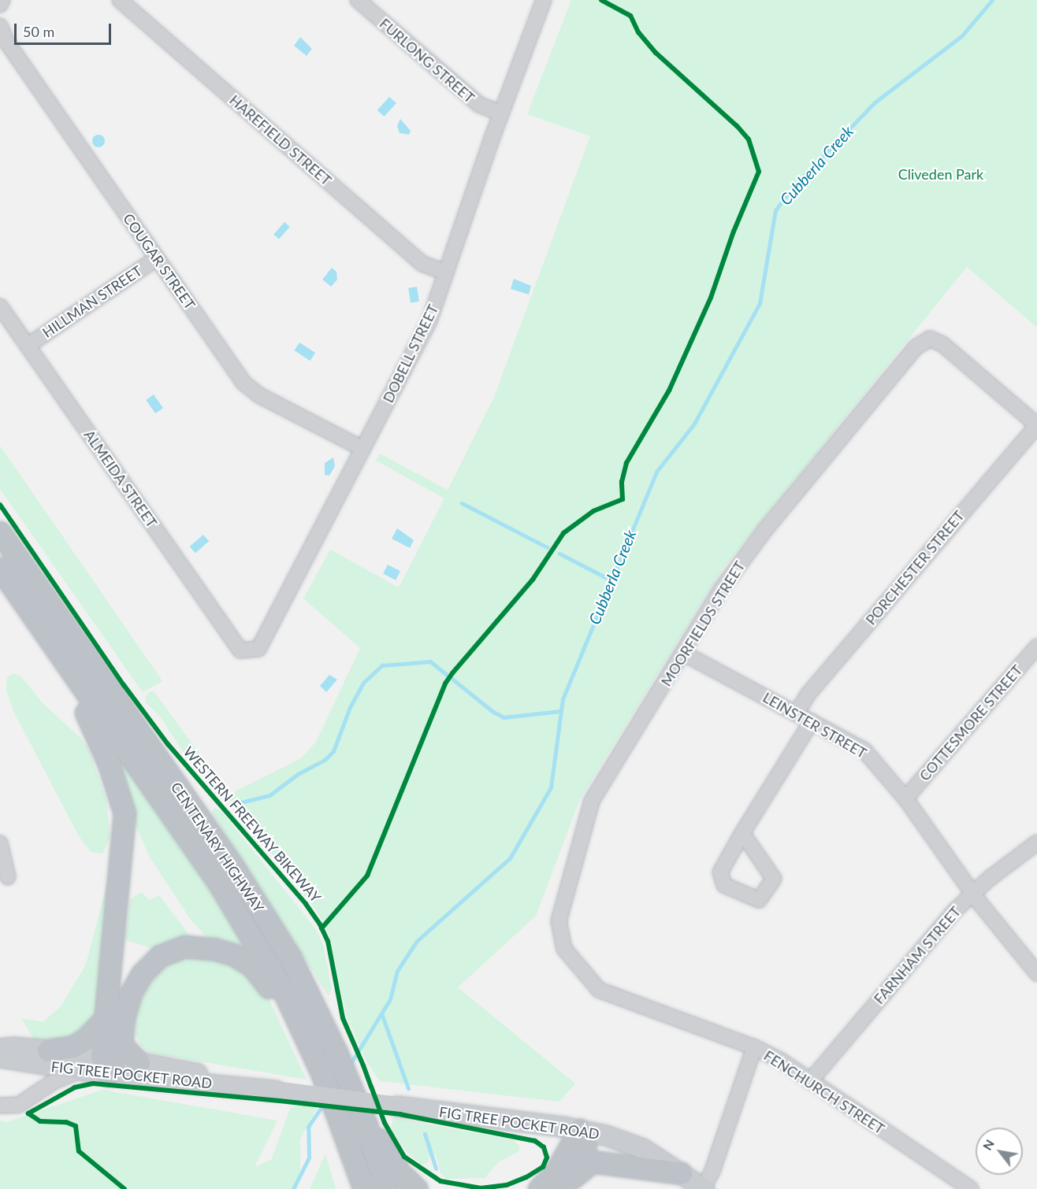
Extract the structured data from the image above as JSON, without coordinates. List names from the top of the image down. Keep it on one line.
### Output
{"streets":{"highway":["CENTENARY HIGHWAY"],"main road":["FIG TREE POCKET ROAD"],"street":["FURLONG STREET","HAREFIELD STREET","COUGAR STREET","HILLMAN STREET","DOBELL STREET","ALMEIDA STREET","PORCHESTER STREET","MOORFIELDS STREET","COTTESMORE STREET","LEINSTER STREET","FARNHAM STREET","FENCHURCH STREET"],"cycle path":["WESTERN FREEWAY BIKEWAY"]},"crossings":[["FURLONG STREET","DOBELL STREET"],["HAREFIELD STREET","DOBELL STREET"],["COUGAR STREET","HILLMAN STREET"],["COUGAR STREET","DOBELL STREET"],["HILLMAN STREET","ALMEIDA STREET"],["DOBELL STREET","ALMEIDA STREET"],["PORCHESTER STREET","MOORFIELDS STREET"],["PORCHESTER STREET","LEINSTER STREET"],["MOORFIELDS STREET","LEINSTER STREET"],["MOORFIELDS STREET","FENCHURCH STREET"],["COTTESMORE STREET","LEINSTER STREET"],["LEINSTER STREET","FARNHAM STREET"],["FARNHAM STREET","FENCHURCH STREET"]],"water":["Cubberla Creek"],"parks":["Cliveden Park"],"scale_bar":"50 m","north":"top left"}
